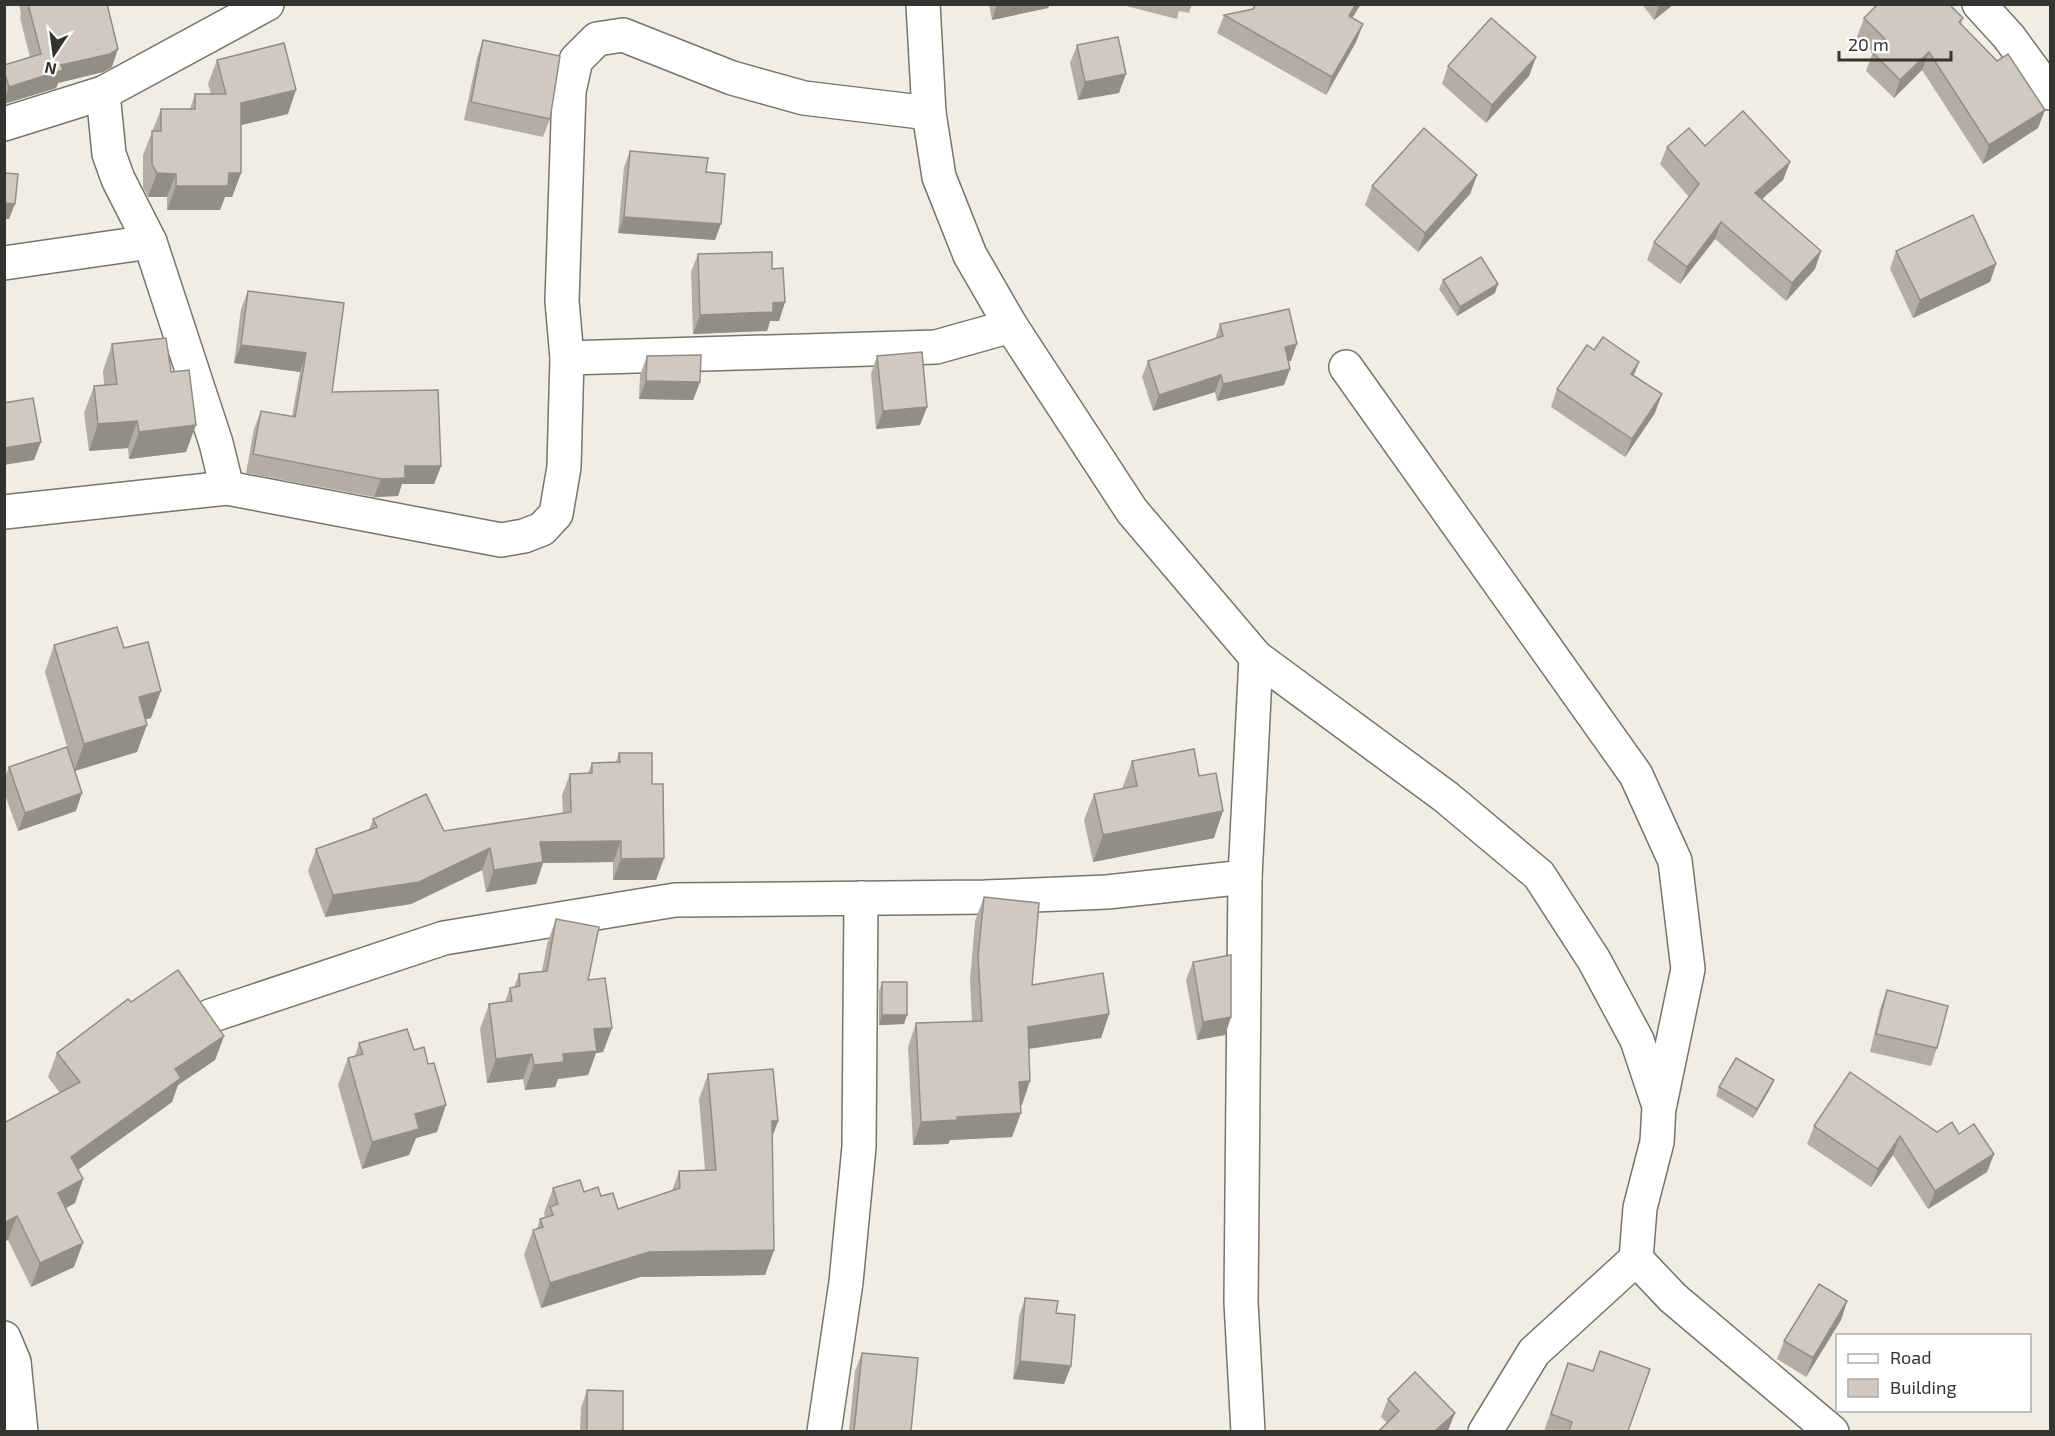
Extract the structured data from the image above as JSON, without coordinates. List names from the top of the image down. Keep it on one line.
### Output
{"legend":["Road","Building"],"scale_bar":"20 m","north":"bottom"}
